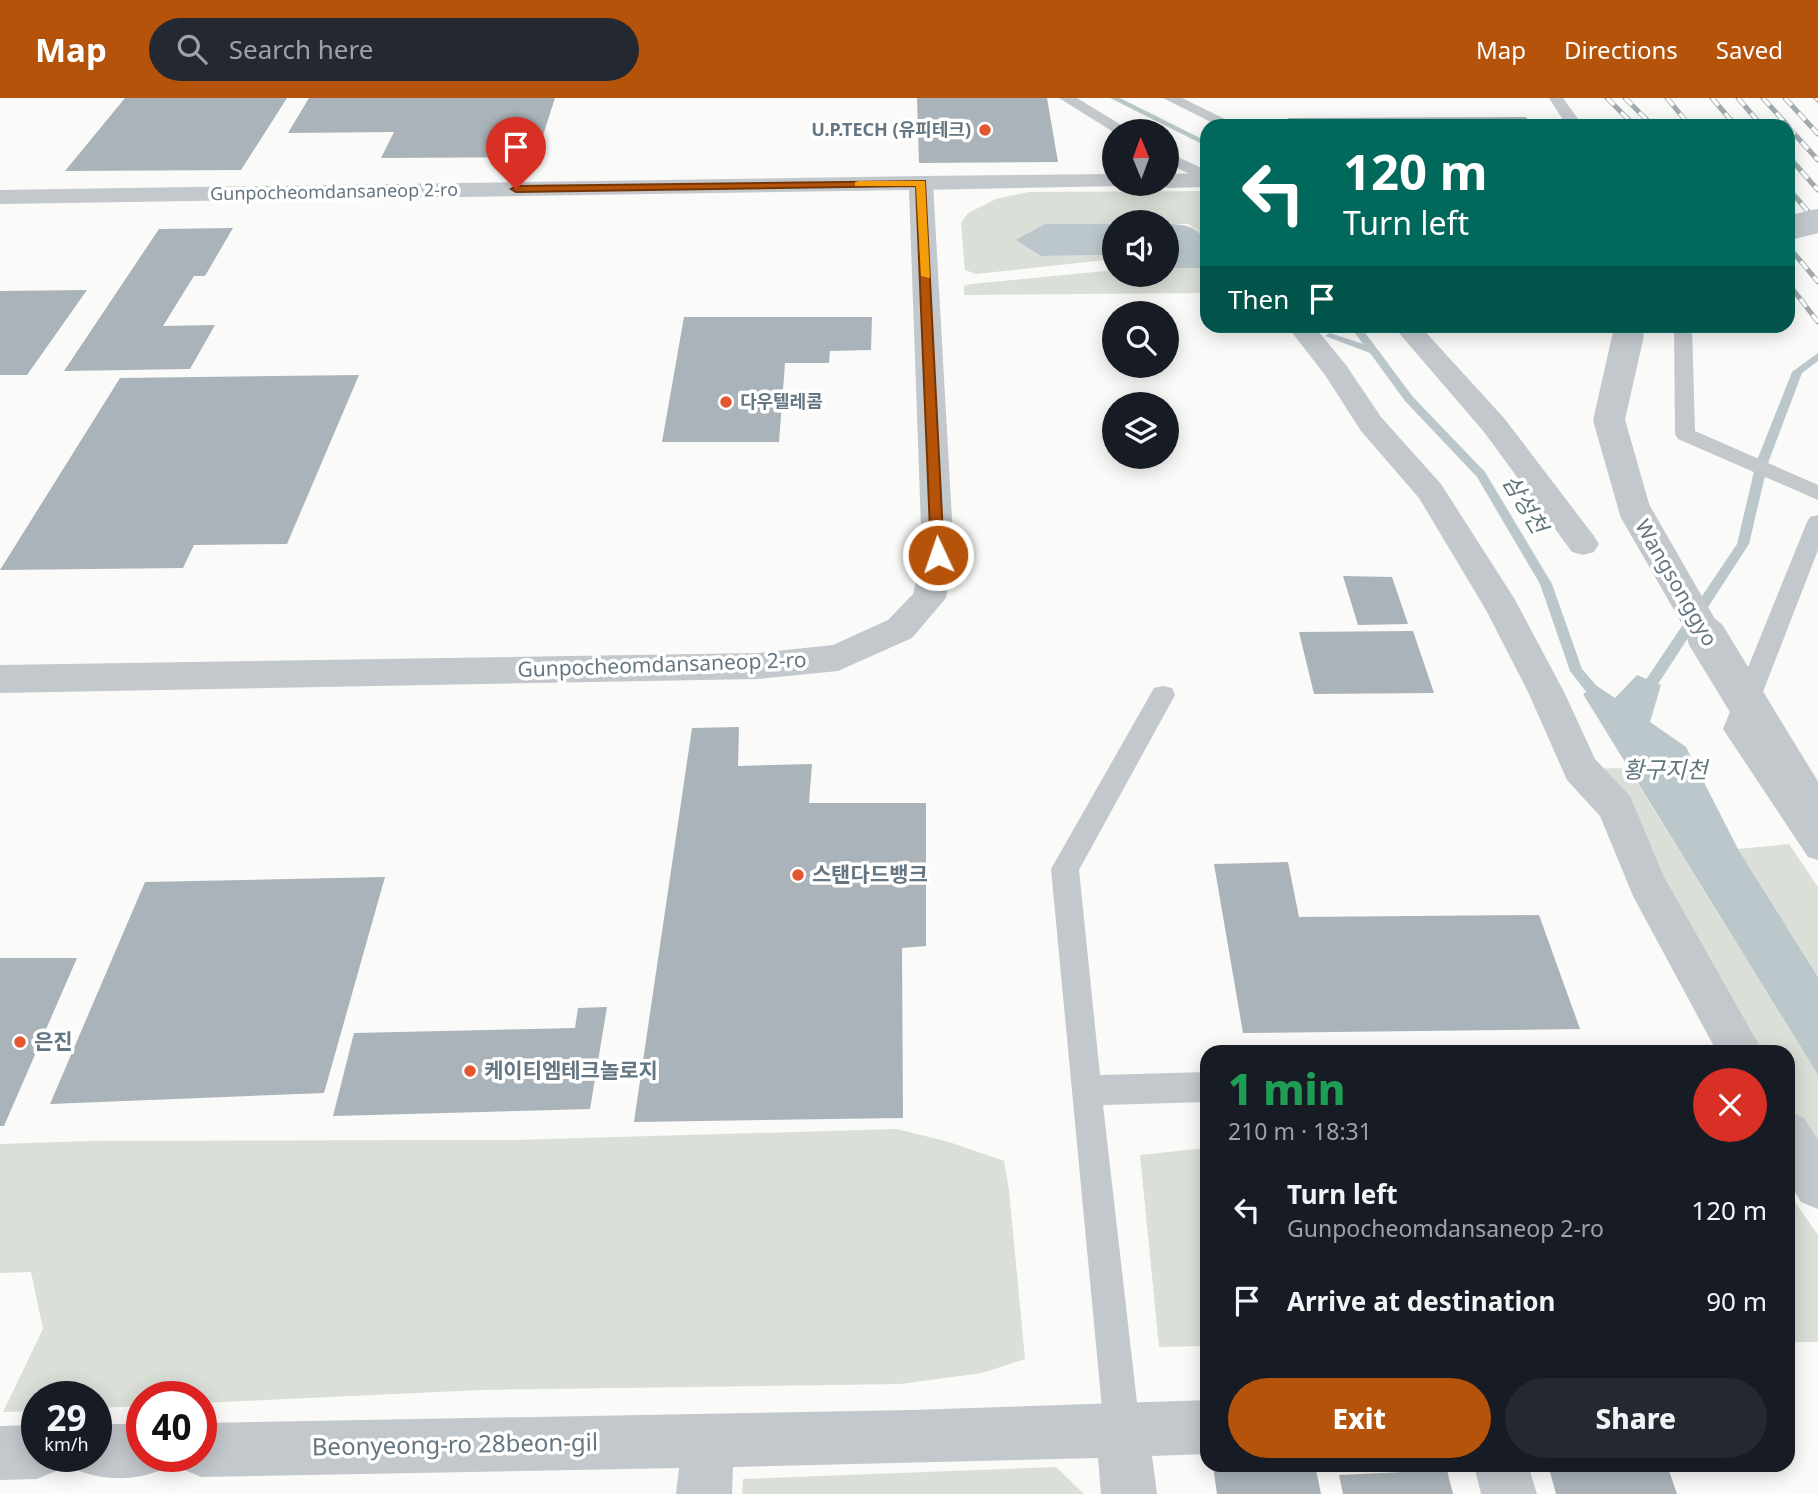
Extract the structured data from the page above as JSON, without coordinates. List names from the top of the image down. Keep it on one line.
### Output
{"streets":{"street":["Gunpocheomdansaneop 2-ro","Wangsonggyo","Beonyeong-ro 28beon-gil"]},"water":["삼성천","황구지천"],"places":["U.P.TECH (유피테크)","다우텔레콤","스탠다드뱅크","은진","케이티엠테크놀로지"],"north":"top","page":{"header":"Map","search":"Search here","nav":["Map","Directions","Saved"],"turn":["120 m","Turn left"],"then":"Then","heading":["1 min","210 m · 18:31"],"list":[{"name":"Turn left","note":"Gunpocheomdansaneop 2-ro","value":"120 m"},{"name":"Arrive at destination","value":"90 m"}],"buttons":["Exit","Share"],"speed":"29 km/h","limit":"40"}}
